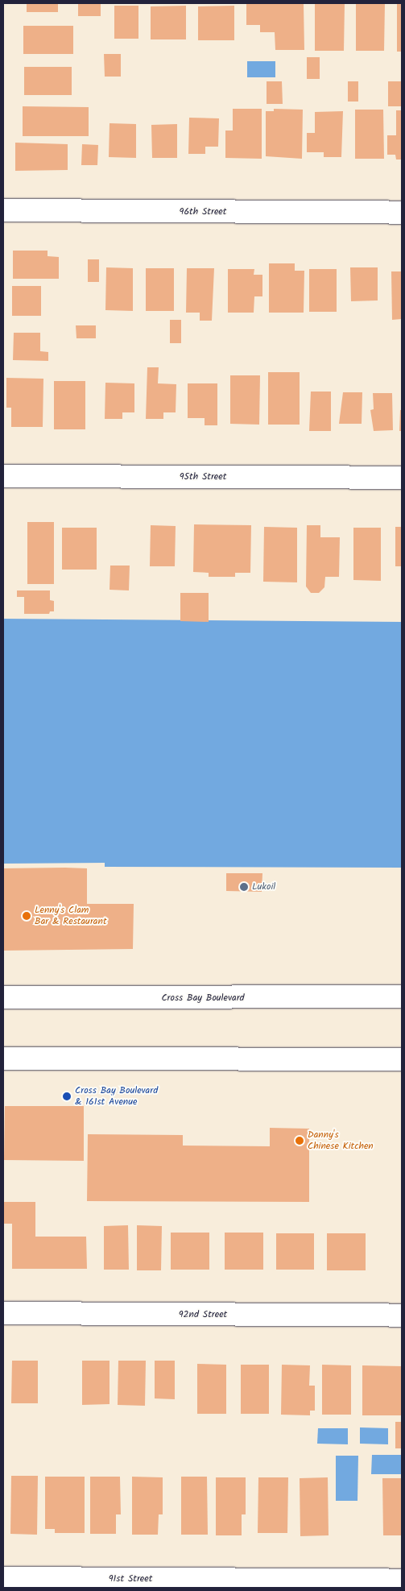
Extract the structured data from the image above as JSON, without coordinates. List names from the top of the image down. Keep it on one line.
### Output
{"streets":{"street":["96th Street","95th Street","Cross Bay Boulevard","92nd Street","91st Street"]},"places":["Lukoil","Lenny's Clam Bar & Restaurant","Cross Bay Boulevard & 161st Avenue","Danny's Chinese Kitchen"]}
